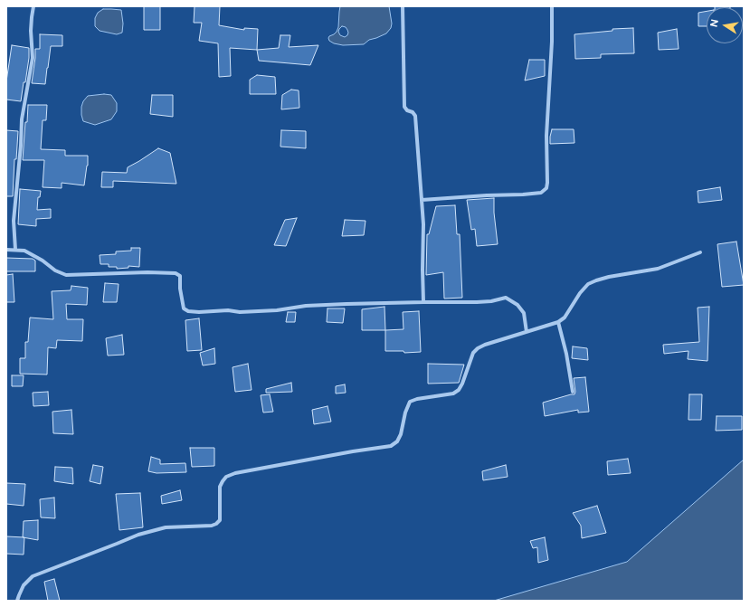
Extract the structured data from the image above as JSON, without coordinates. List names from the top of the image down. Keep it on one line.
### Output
{"north":"left"}
